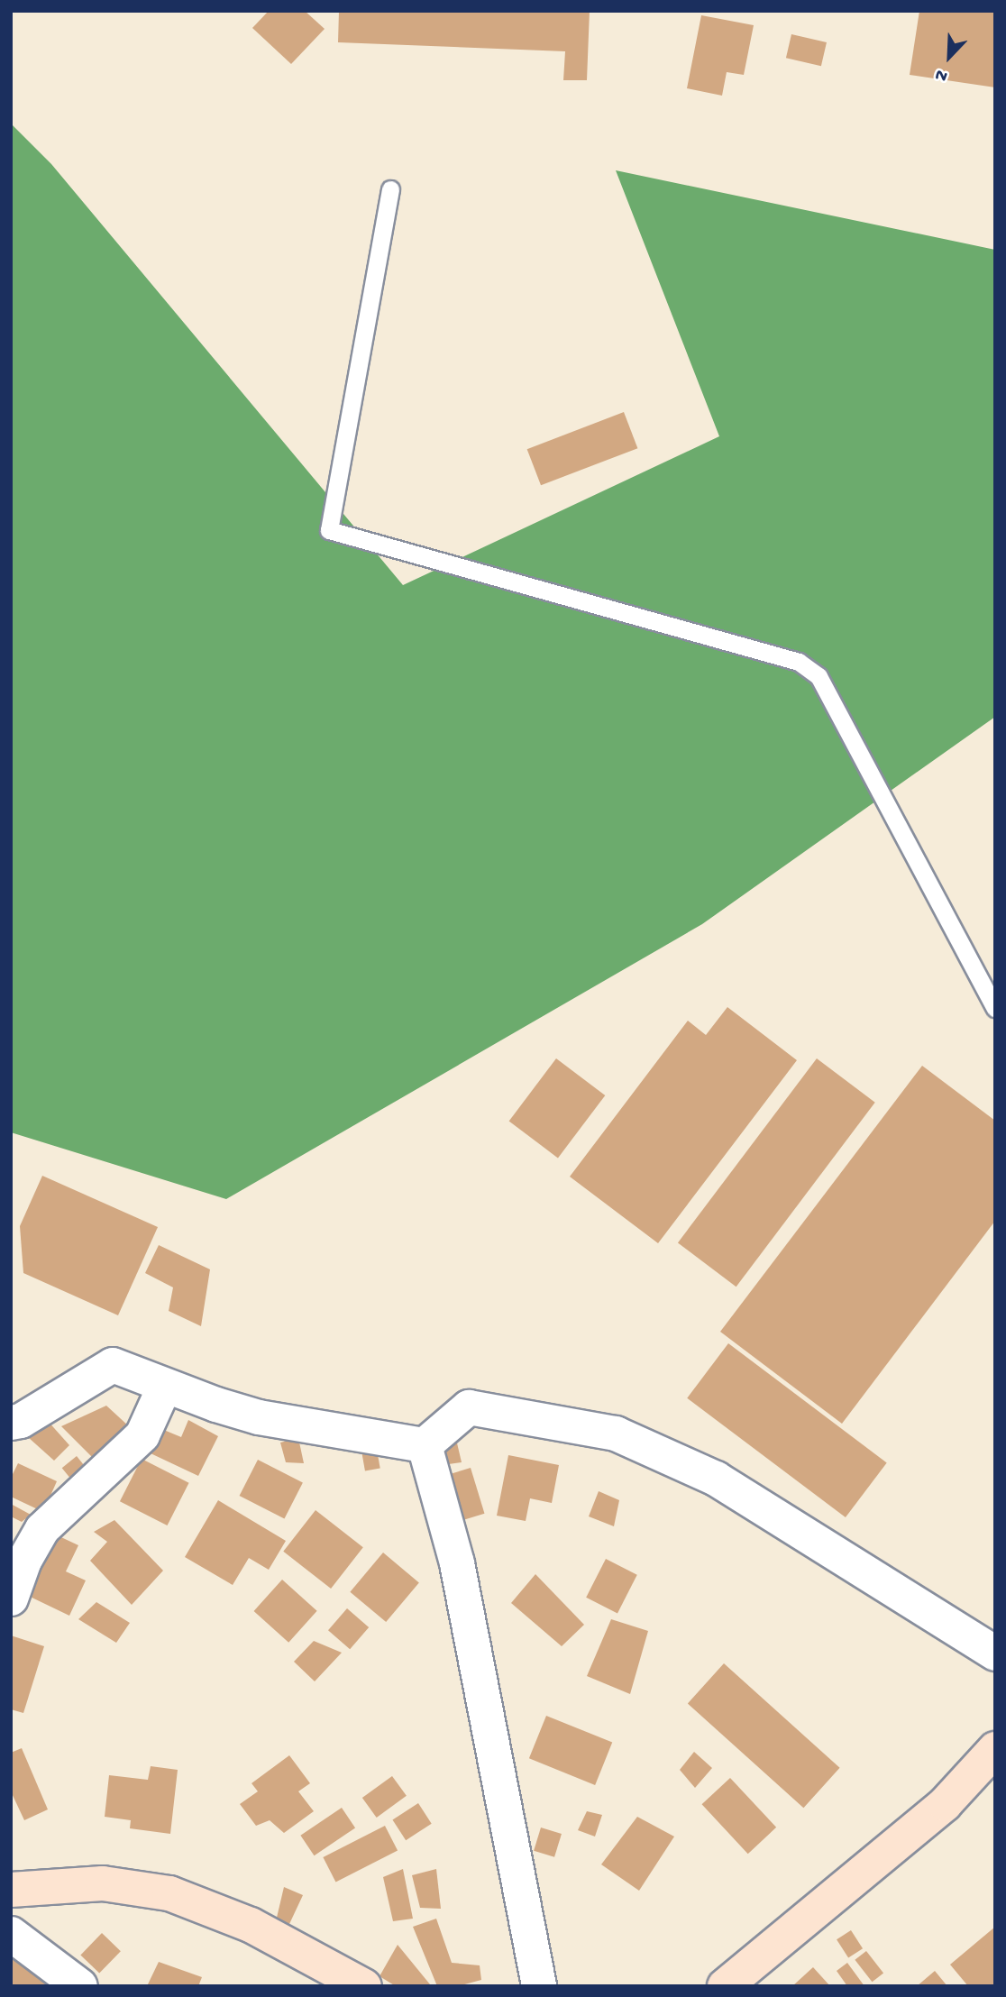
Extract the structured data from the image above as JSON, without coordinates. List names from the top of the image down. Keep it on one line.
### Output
{"north":"bottom left"}
